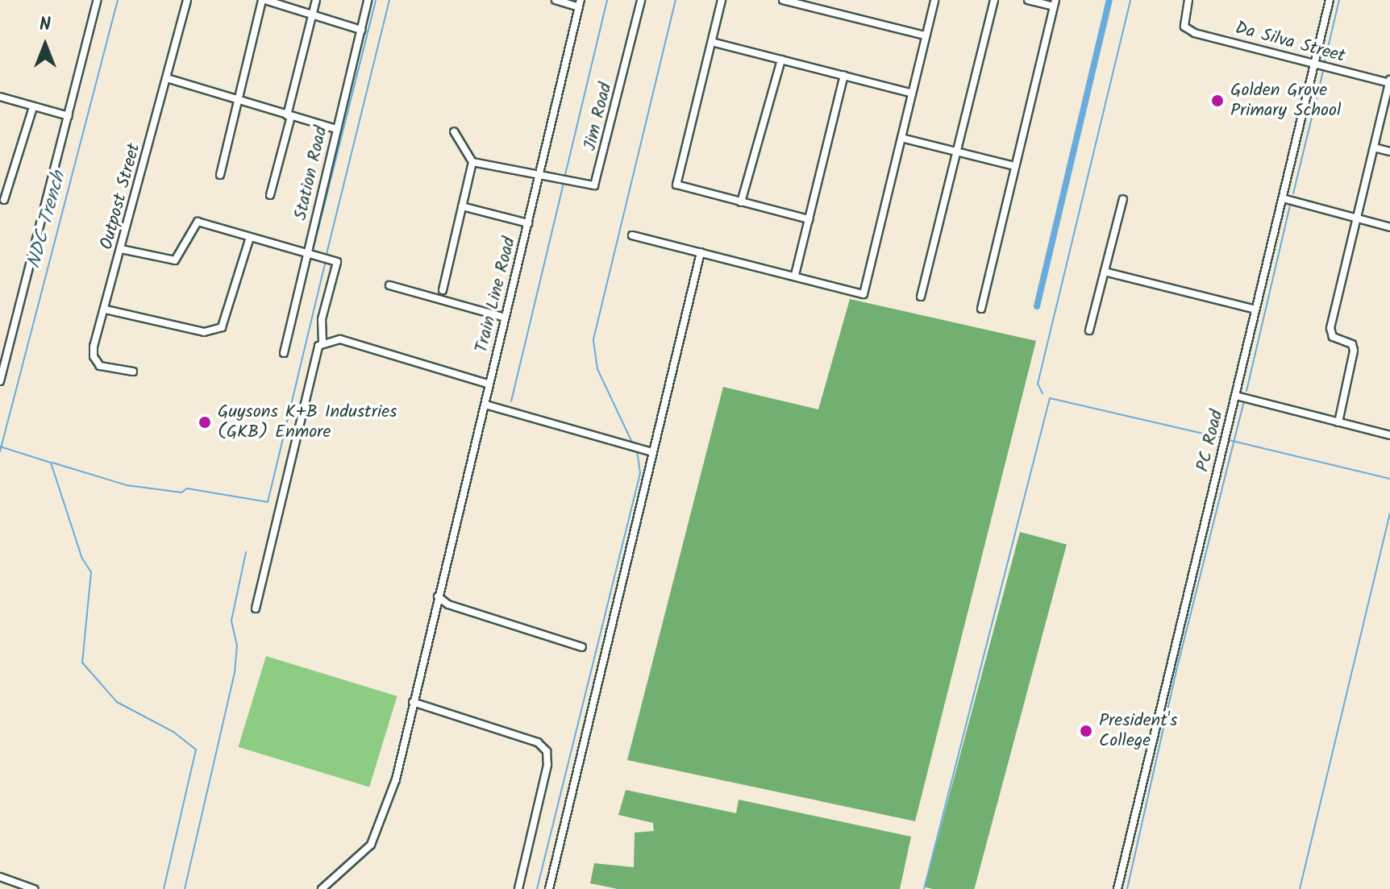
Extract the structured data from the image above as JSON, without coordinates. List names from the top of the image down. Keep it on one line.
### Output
{"streets":{"street":["Da Silva Street","Jim Road","Station Road","Outpost Street","Train Line Road","PC Road"]},"crossings":[["Da Silva Street","PC Road"],["Jim Road","Train Line Road"]],"water":["NDC Trench"],"places":["Golden Grove Primary School","Guysons K+B Industries (GKB) Enmore","President's College"],"north":"top"}
